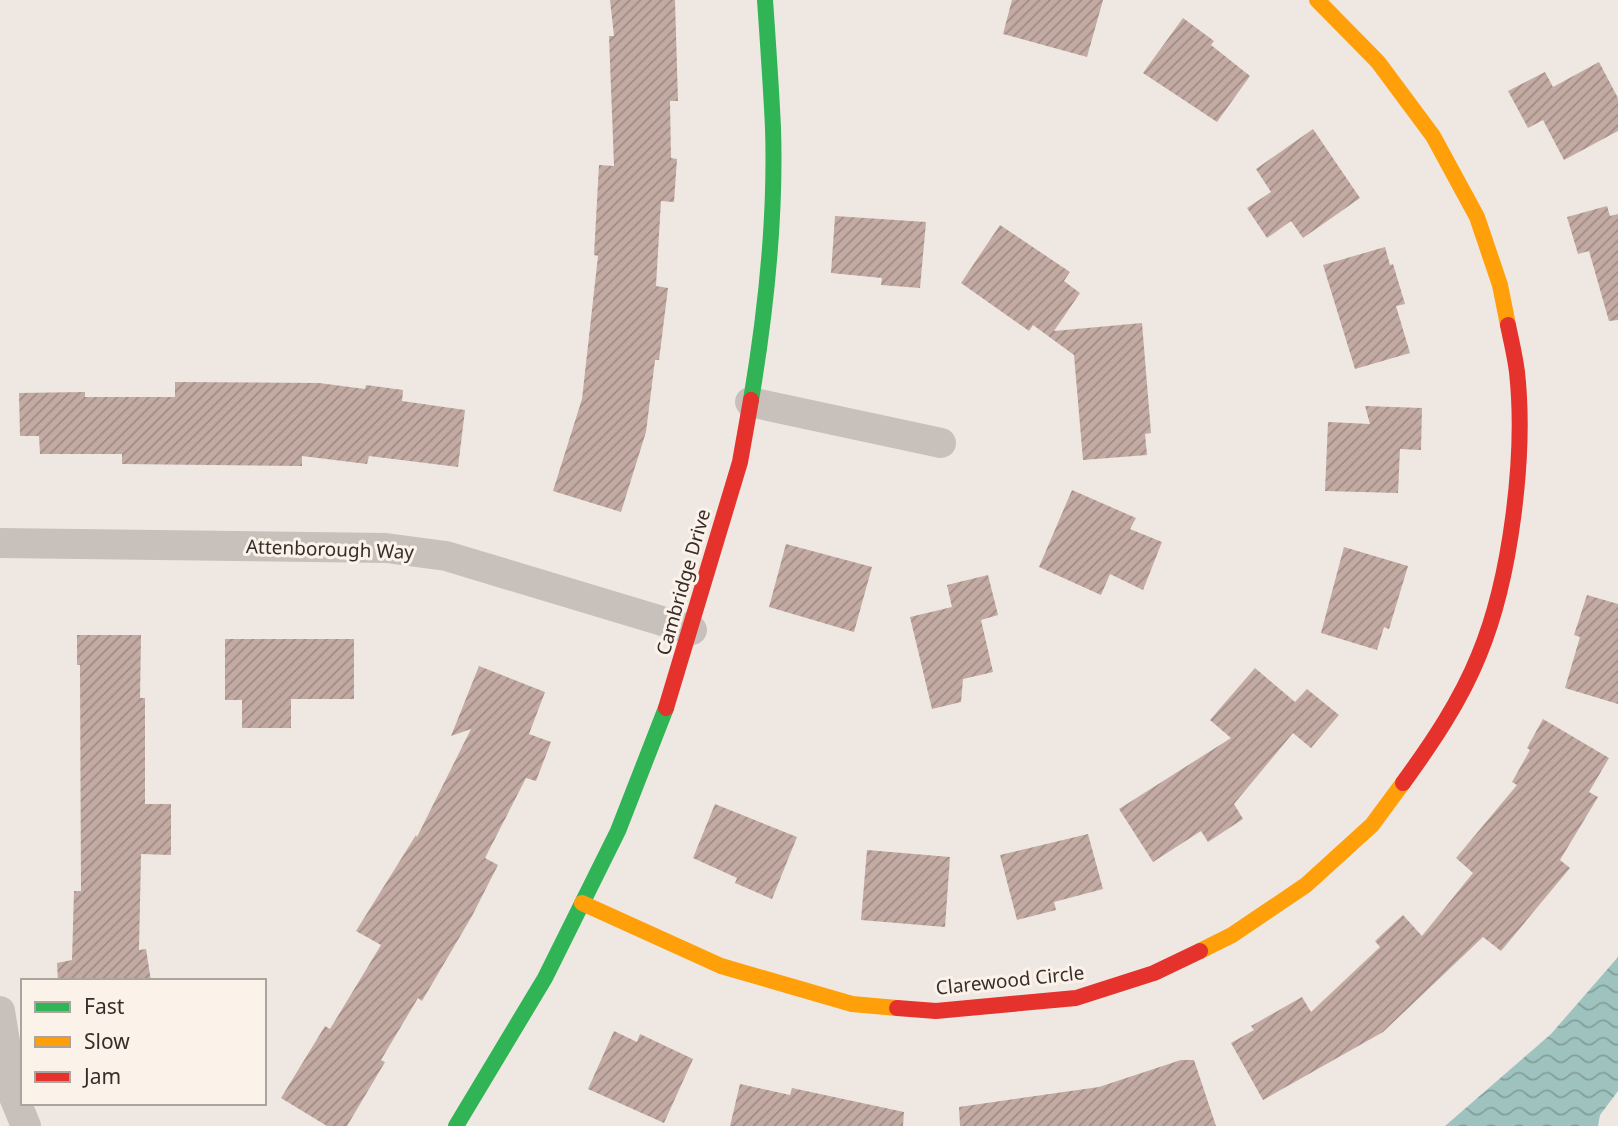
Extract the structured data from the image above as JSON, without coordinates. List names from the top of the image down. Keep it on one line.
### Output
{"streets":{"street":["Attenborough Way","Cambridge Drive","Clarewood Circle"]},"crossings":[["Attenborough Way","Cambridge Drive"],["Cambridge Drive","Clarewood Circle"]],"legend":["Fast","Slow","Jam"]}
